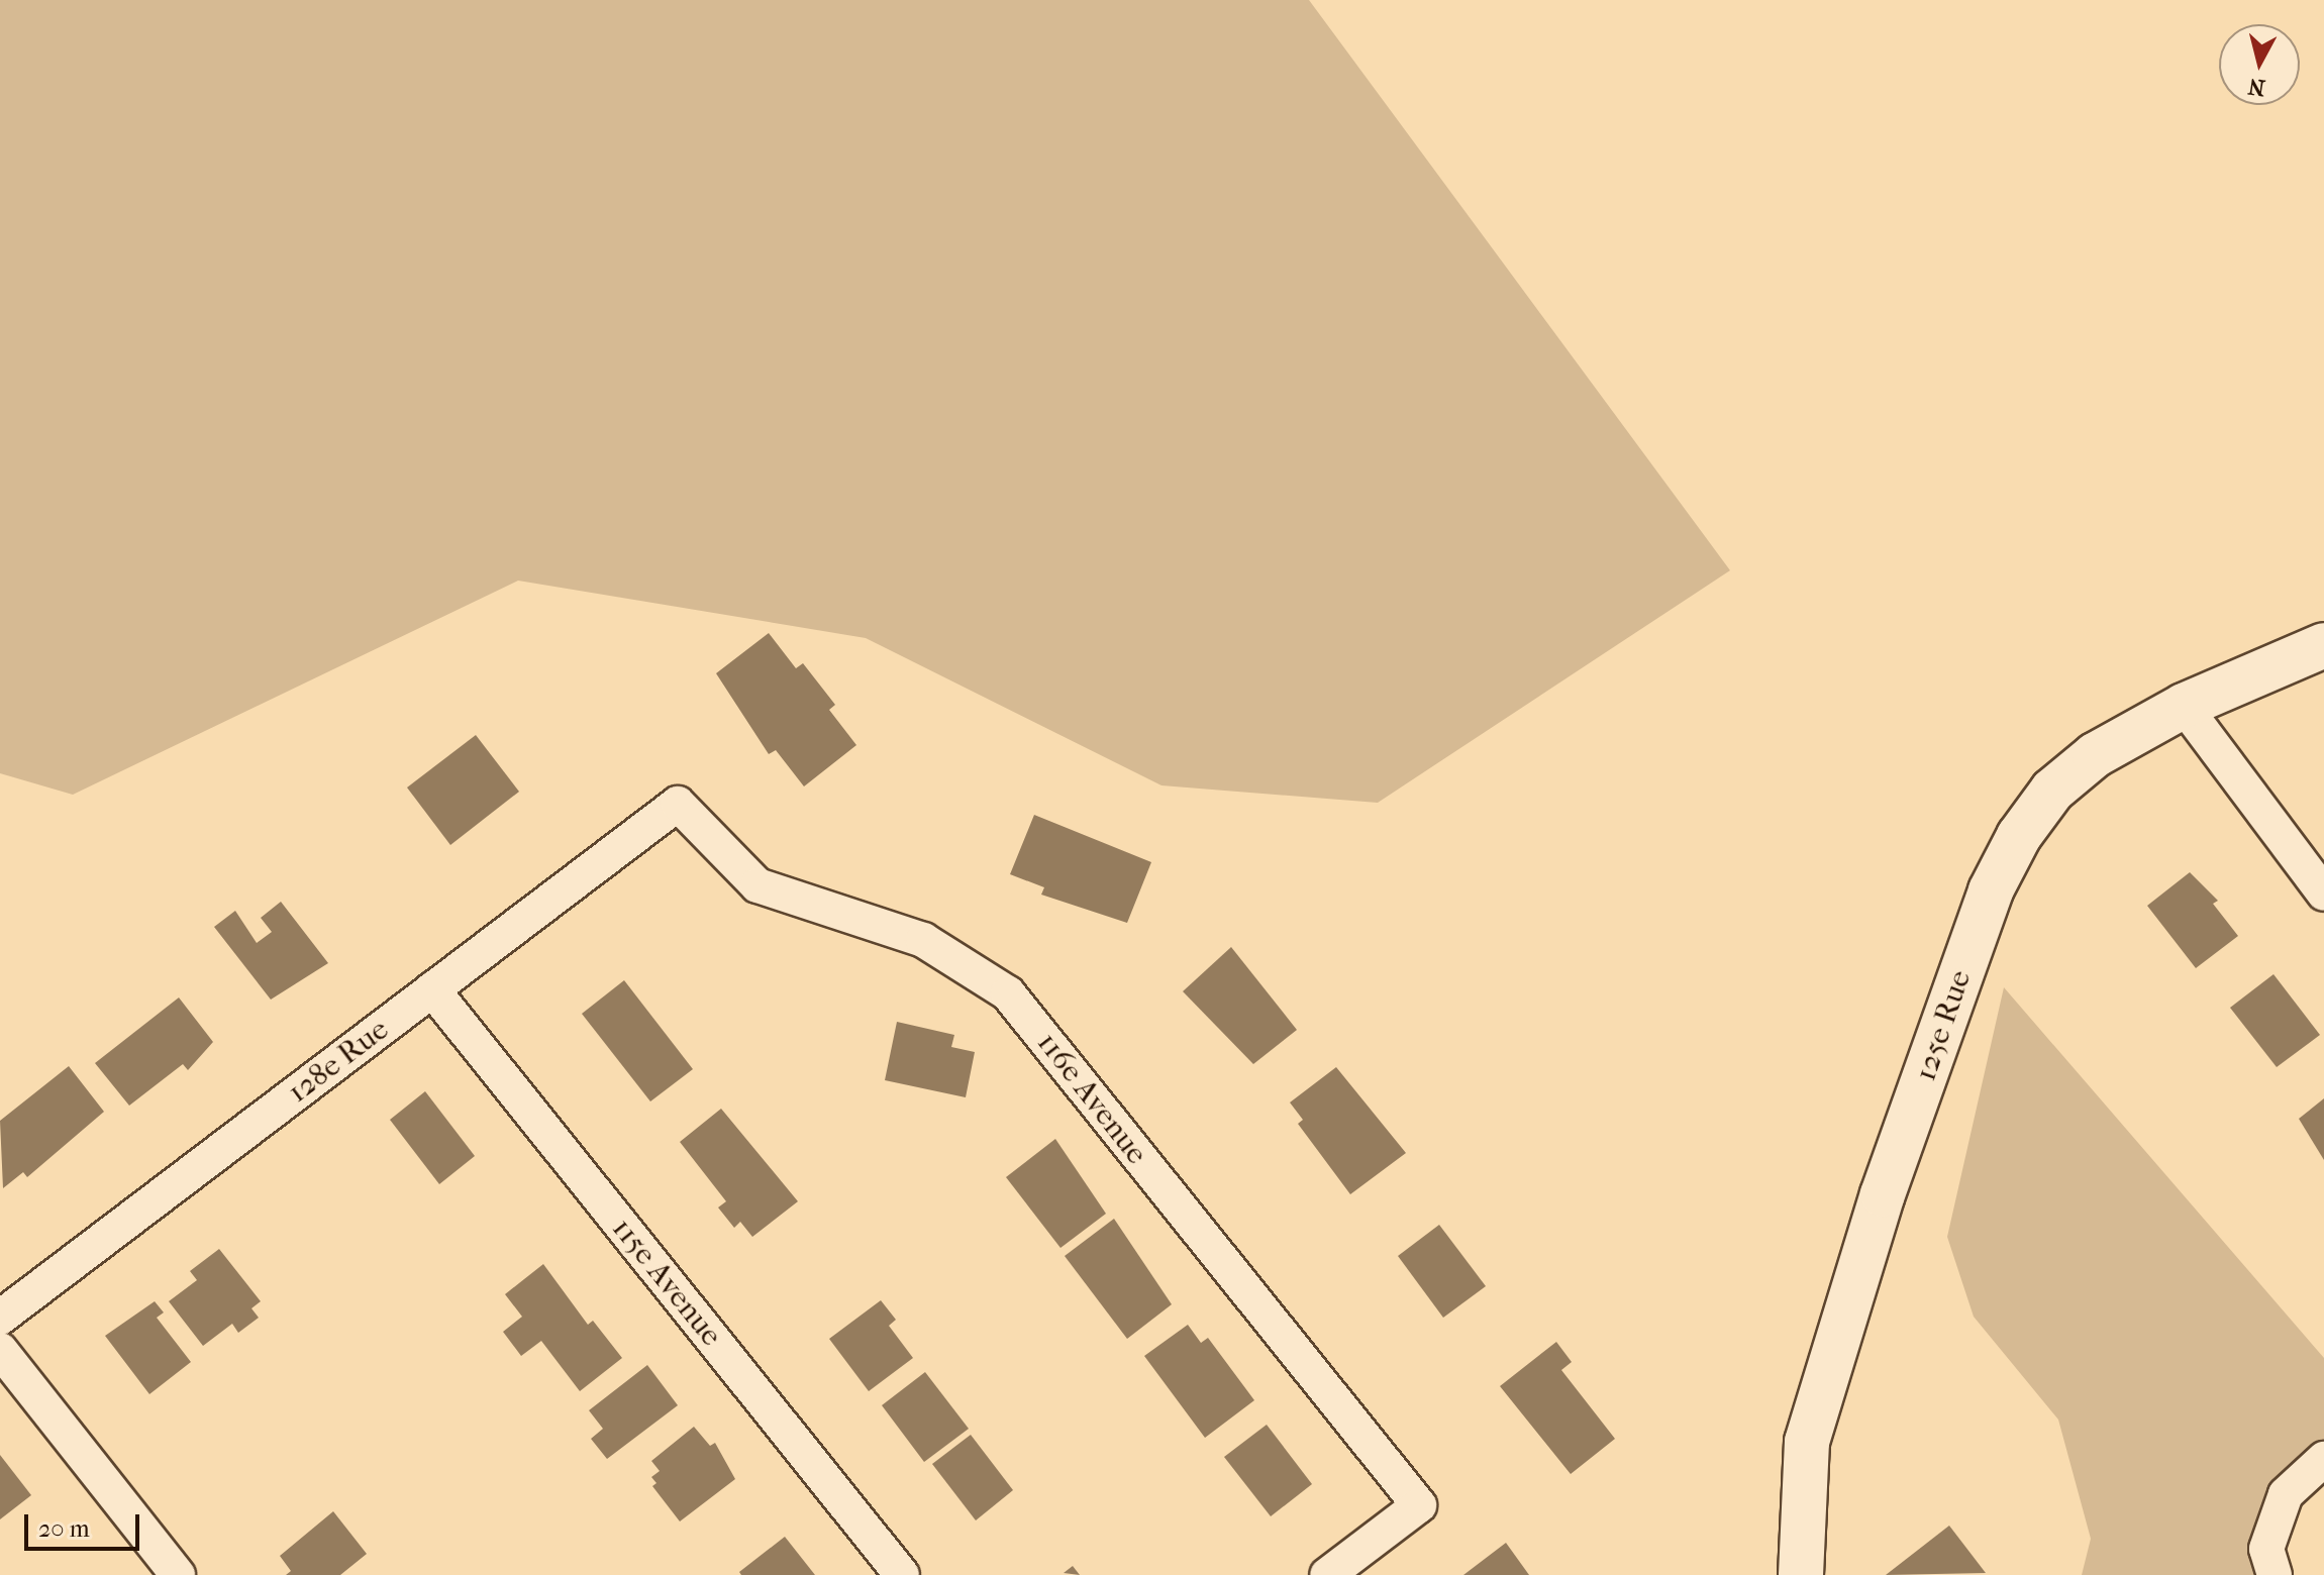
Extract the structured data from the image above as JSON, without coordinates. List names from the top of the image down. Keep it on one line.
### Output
{"streets":{"street":["125e Rue","128e Rue","116e Avenue","115e Avenue"]},"crossings":[["128e Rue","116e Avenue"],["128e Rue","115e Avenue"]],"scale_bar":"20 m","north":"bottom"}
